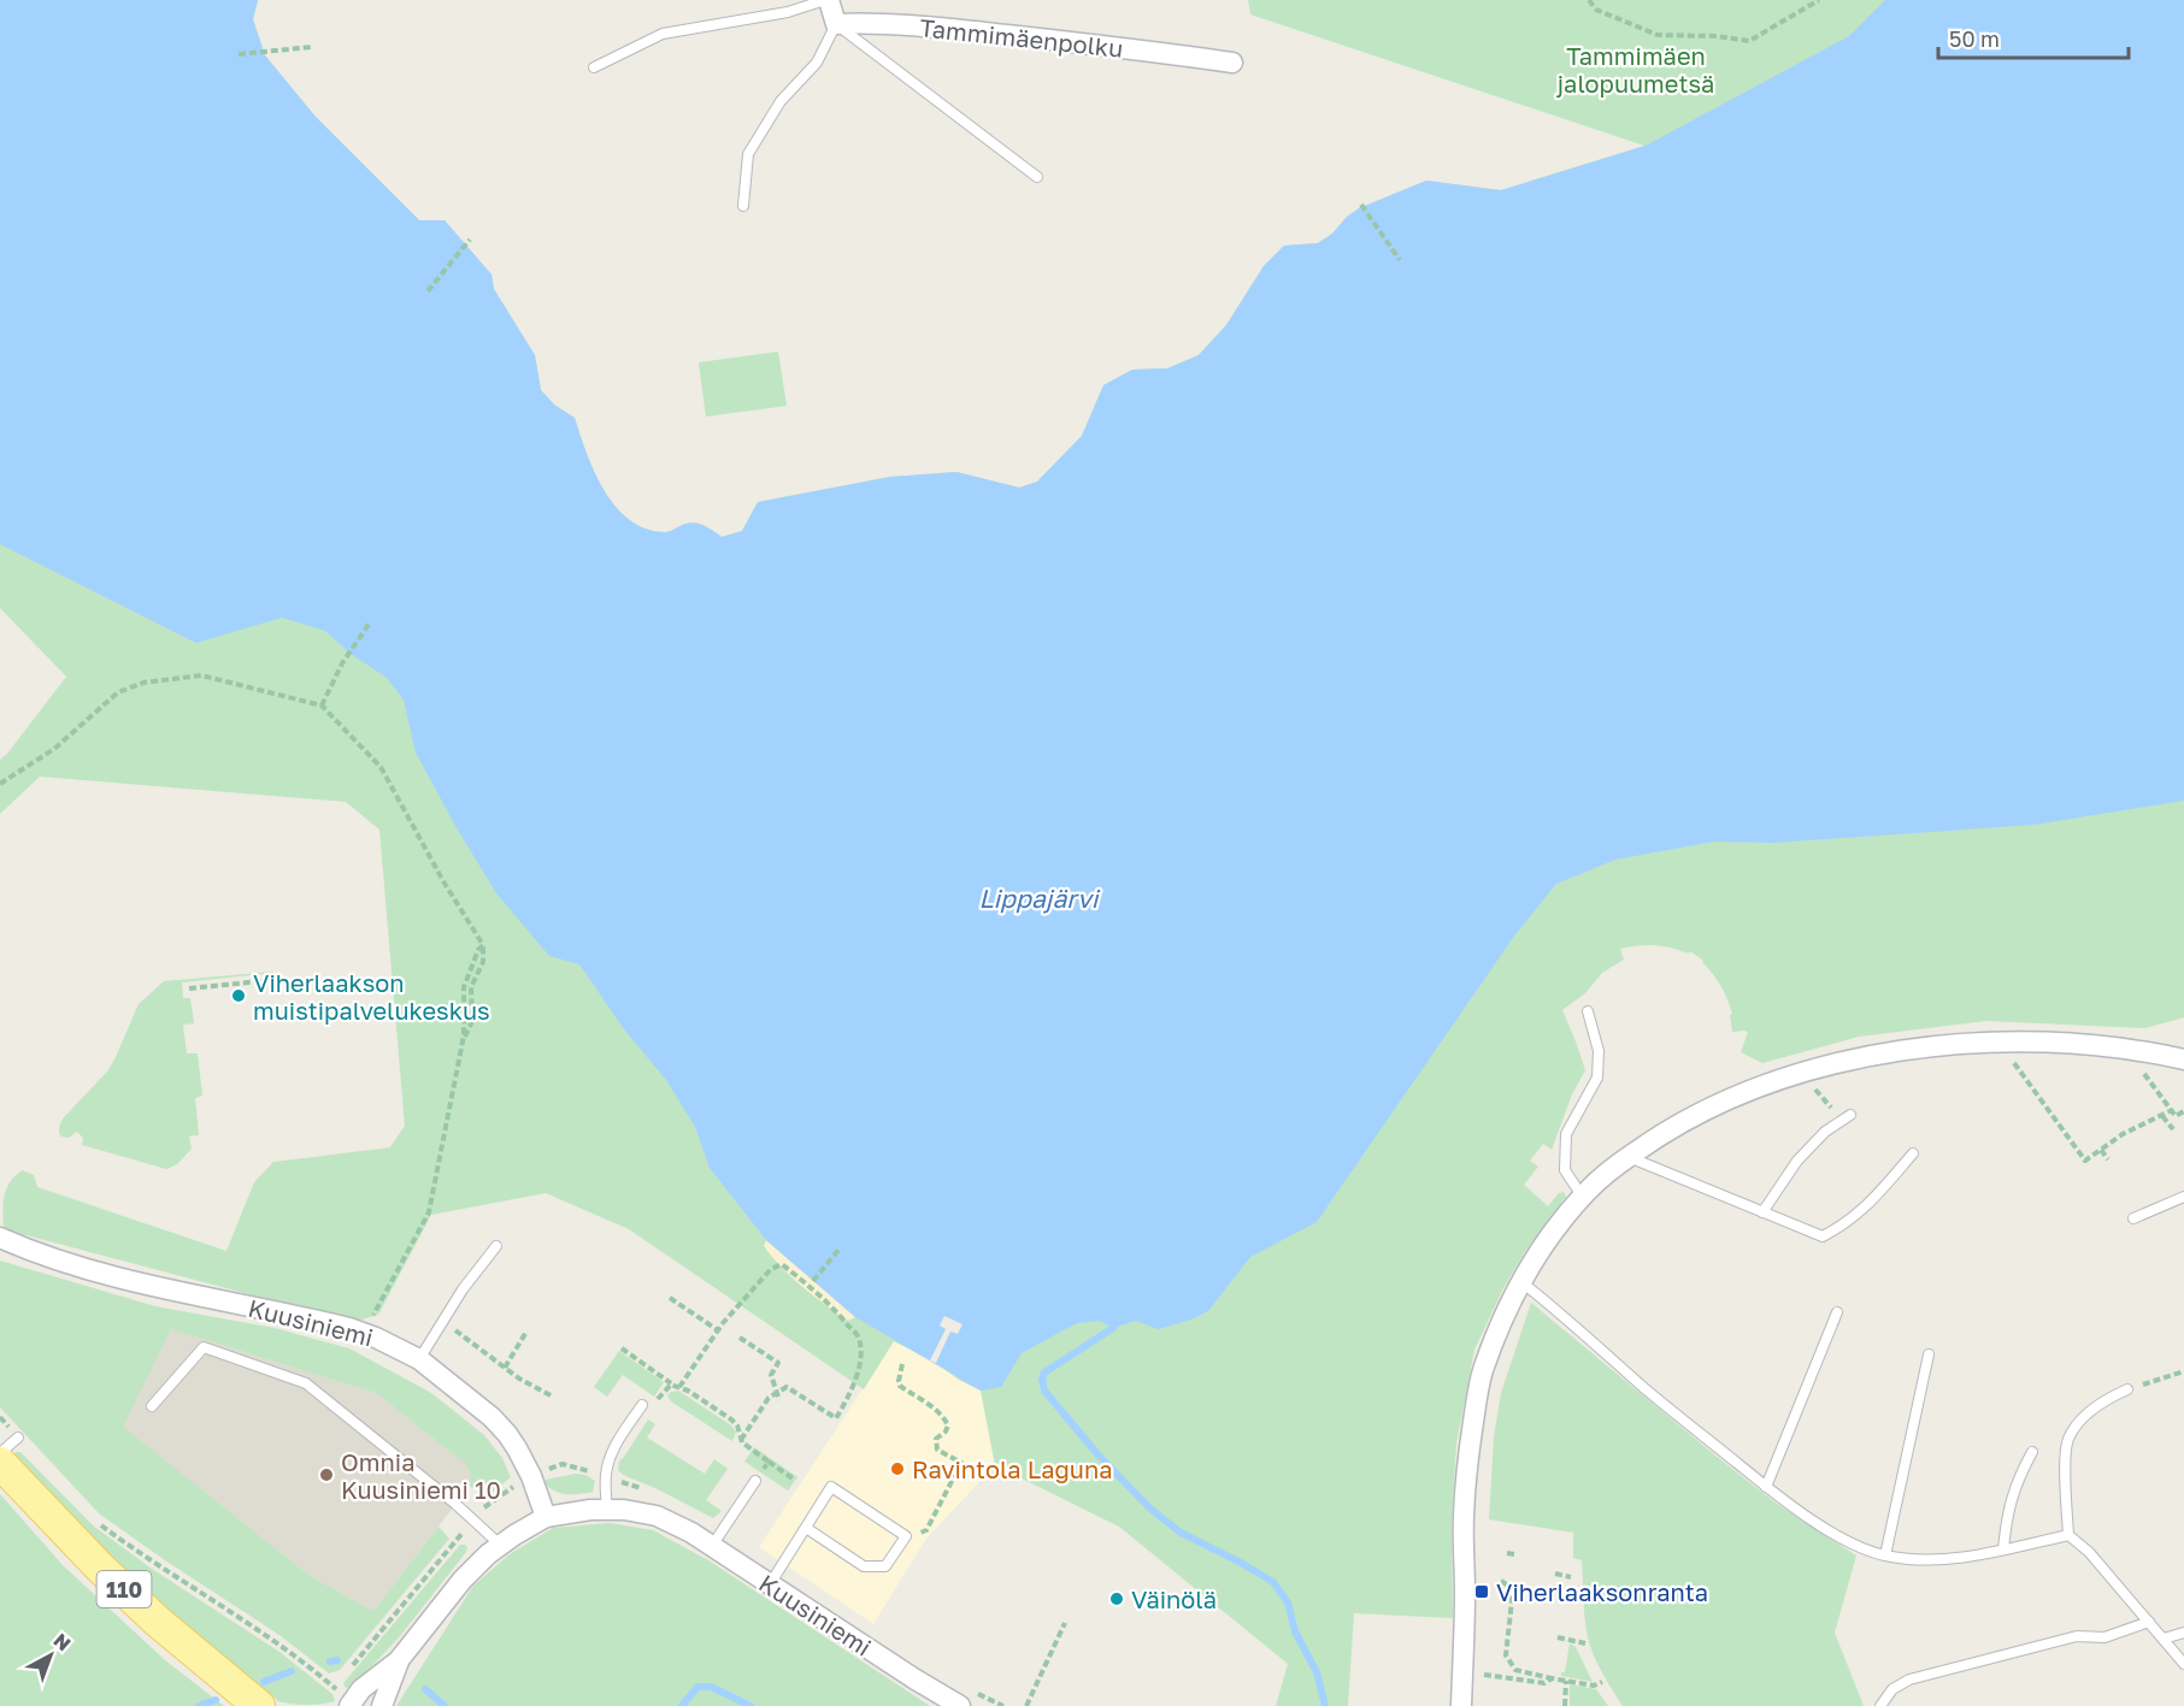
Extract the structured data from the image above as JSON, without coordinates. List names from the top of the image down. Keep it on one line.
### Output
{"streets":{"main road":["110"],"street":["Tammimäenpolku","Kuusiniemi"]},"water":["Lippajärvi"],"parks":["Tammimäen jalopuumetsä"],"places":{"other":["Viherlaakson muistipalvelukeskus","Ravintola Laguna","Omnia Kuusiniemi 10","Väinölä"],"transit":["Viherlaaksonranta"]},"scale_bar":"50 m","north":"top right"}
